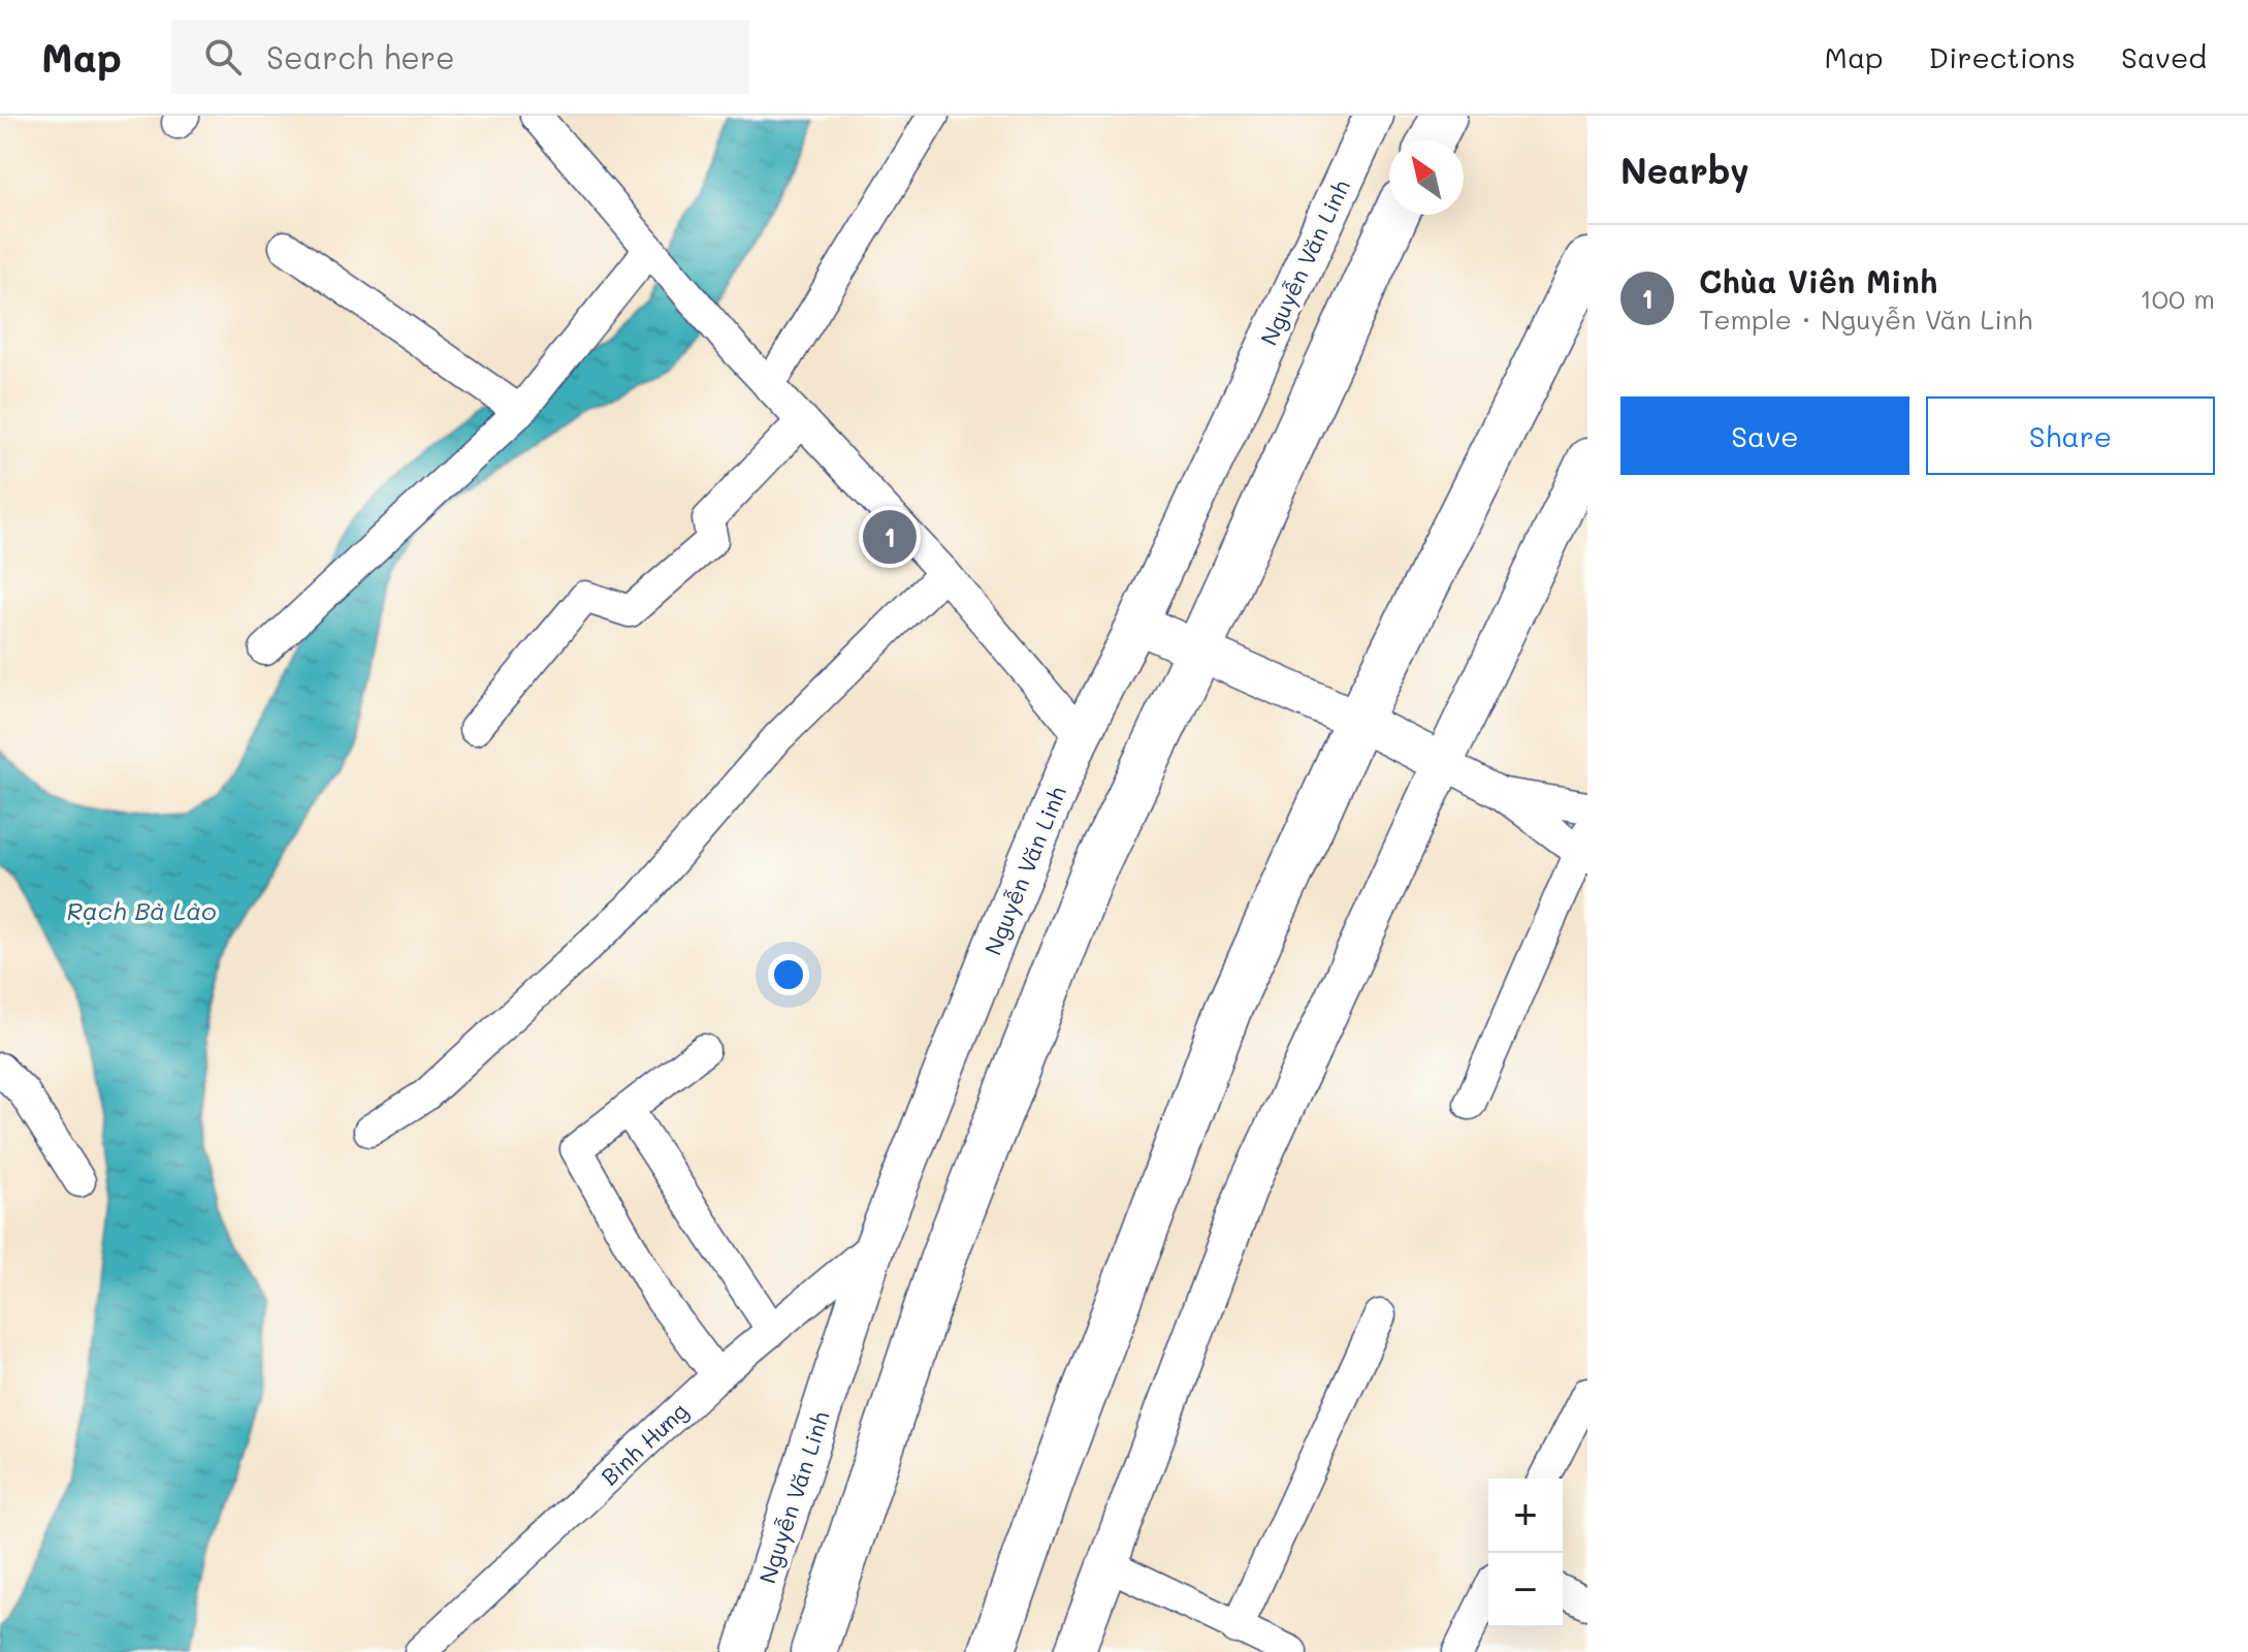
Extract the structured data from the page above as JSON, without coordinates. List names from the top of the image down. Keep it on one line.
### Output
{"streets":{"main road":["Nguyễn Văn Linh"],"street":["Bình Hưng"]},"crossings":[["Nguyễn Văn Linh","Bình Hưng"]],"water":["Rạch Bà Lào"],"north":"top left","page":{"header":"Map","search":"Search here","nav":["Map","Directions","Saved"],"heading":"Nearby","list":[{"mark":"1","name":"Chùa Viên Minh","note":"Temple · Nguyễn Văn Linh","value":"100 m"}],"buttons":["Save","Share"],"pins":"1","map_buttons":["+","−"]}}
